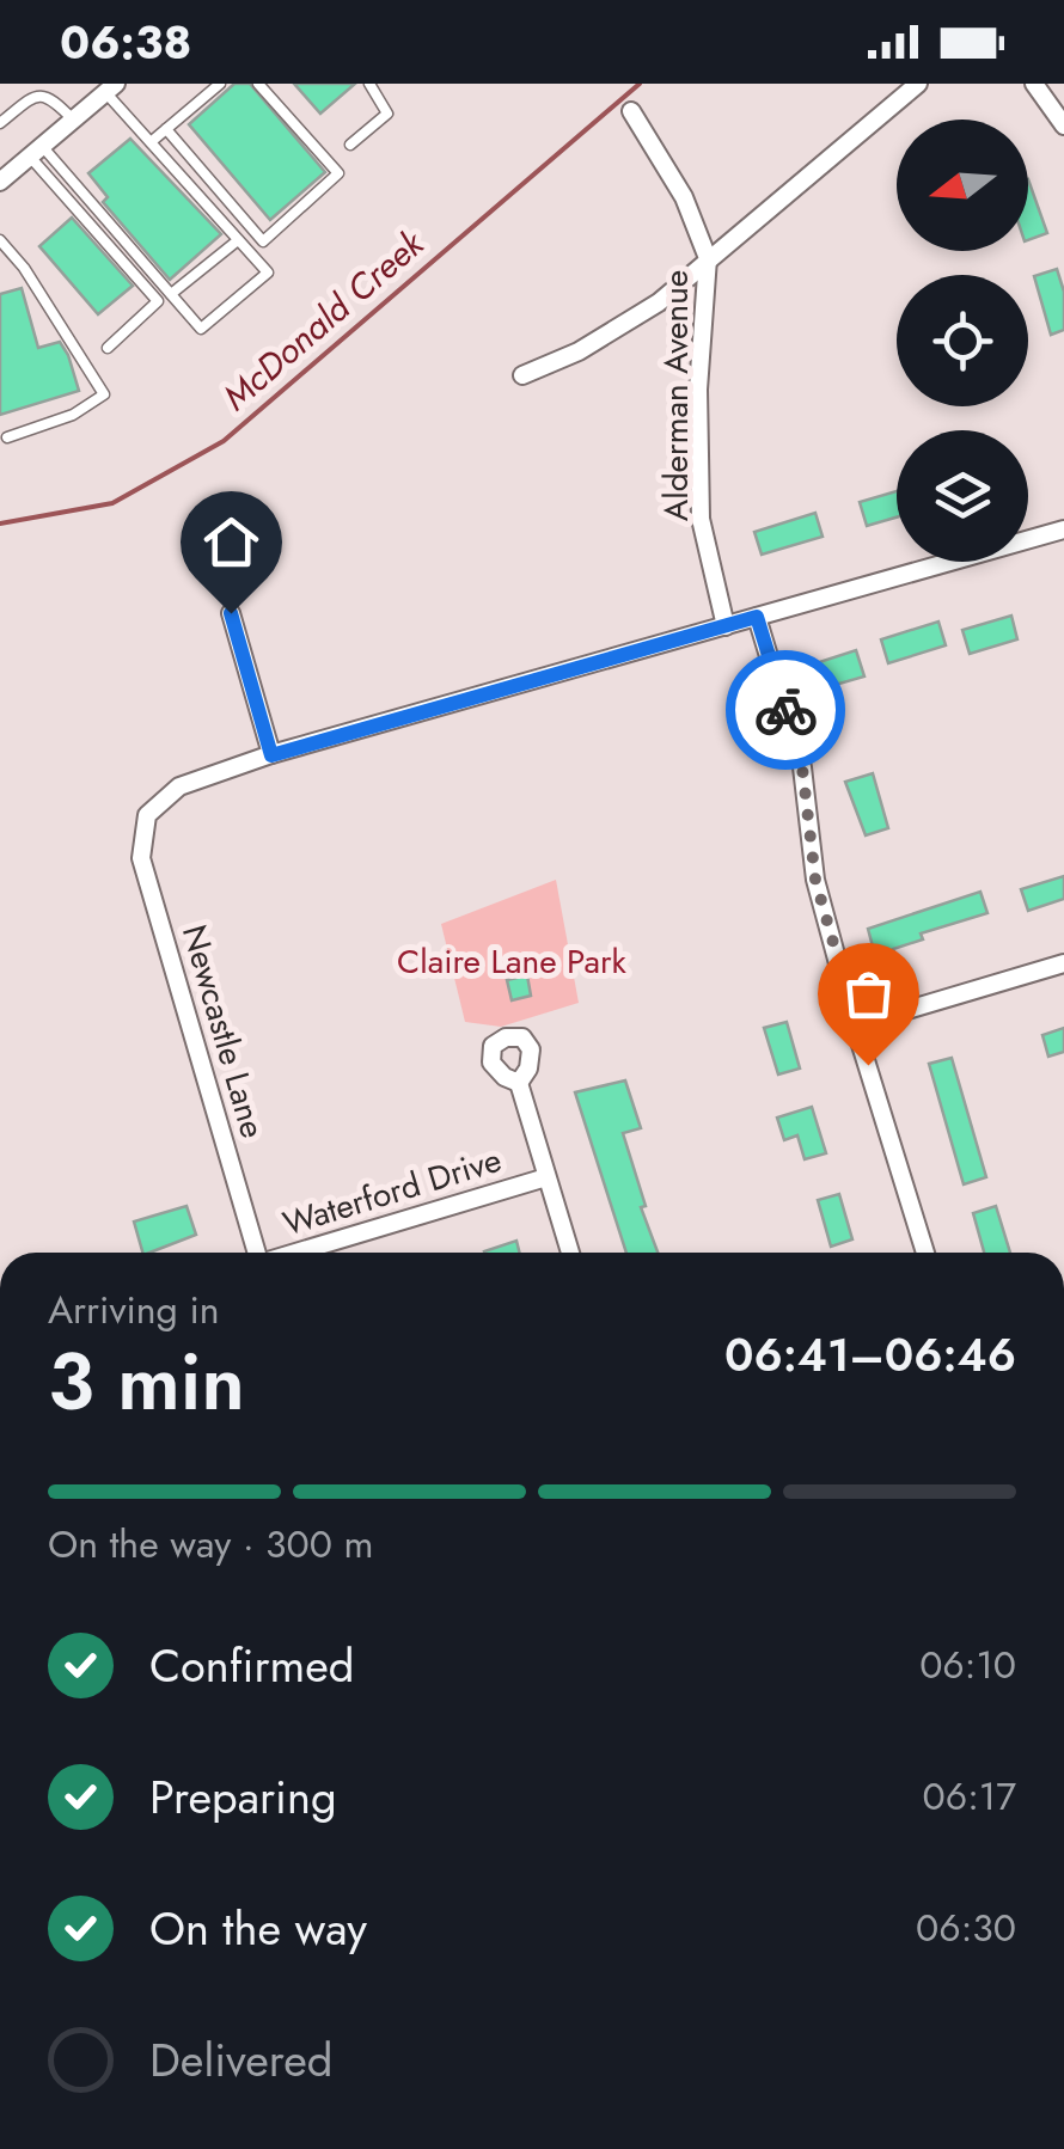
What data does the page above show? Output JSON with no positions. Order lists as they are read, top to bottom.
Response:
{
  "streets": {
    "street": ["Alderman Avenue", "Newcastle Lane", "Waterford Drive"]
  },
  "water": ["McDonald Creek"],
  "parks": ["Claire Lane Park"],
  "north": "left",
  "page": {
    "status": "06:38",
    "heading": ["3 min", "Arriving in", "06:41–06:46"],
    "bar": "On the way · 300 m",
    "list": [
      ["Confirmed", "06:10"],
      ["Preparing", "06:17"],
      ["On the way", "06:30"],
      "Delivered"
    ]
  }
}
